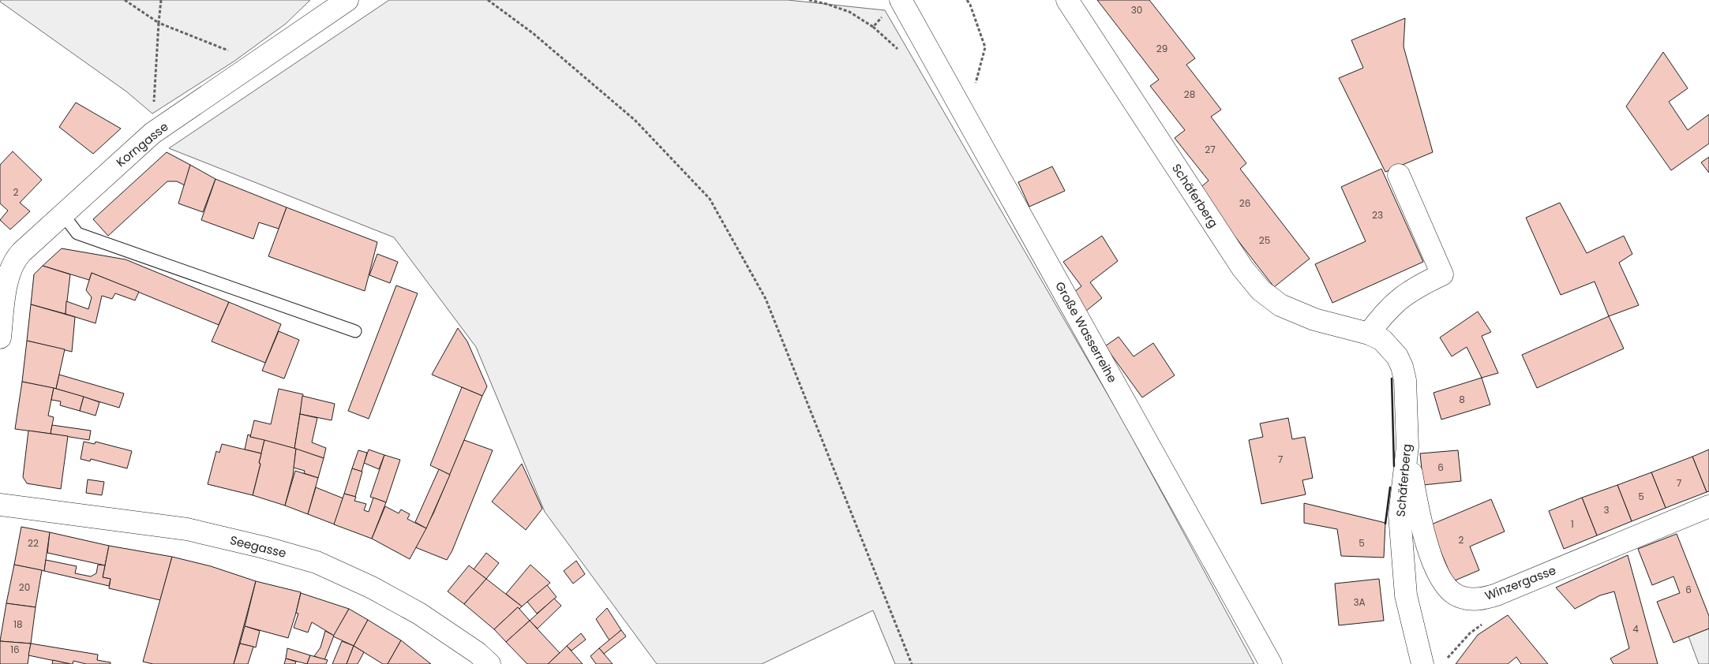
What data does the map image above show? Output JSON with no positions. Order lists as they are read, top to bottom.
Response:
{
  "streets": {
    "street": [
      "Korngasse",
      "Schäferberg",
      "Große Wasserreihe",
      "Seegasse",
      "Winzergasse"
    ]
  },
  "crossings": [
    ["Schäferberg", "Winzergasse"]
  ],
  "house_numbers": [
    "30",
    "29",
    "28",
    "27",
    "2",
    "26",
    "23",
    "25",
    "8",
    "7",
    "6",
    "7",
    "5",
    "3",
    "1",
    "2",
    "22",
    "5",
    "20",
    "6",
    "3A",
    "18",
    "4",
    "16"
  ]
}
